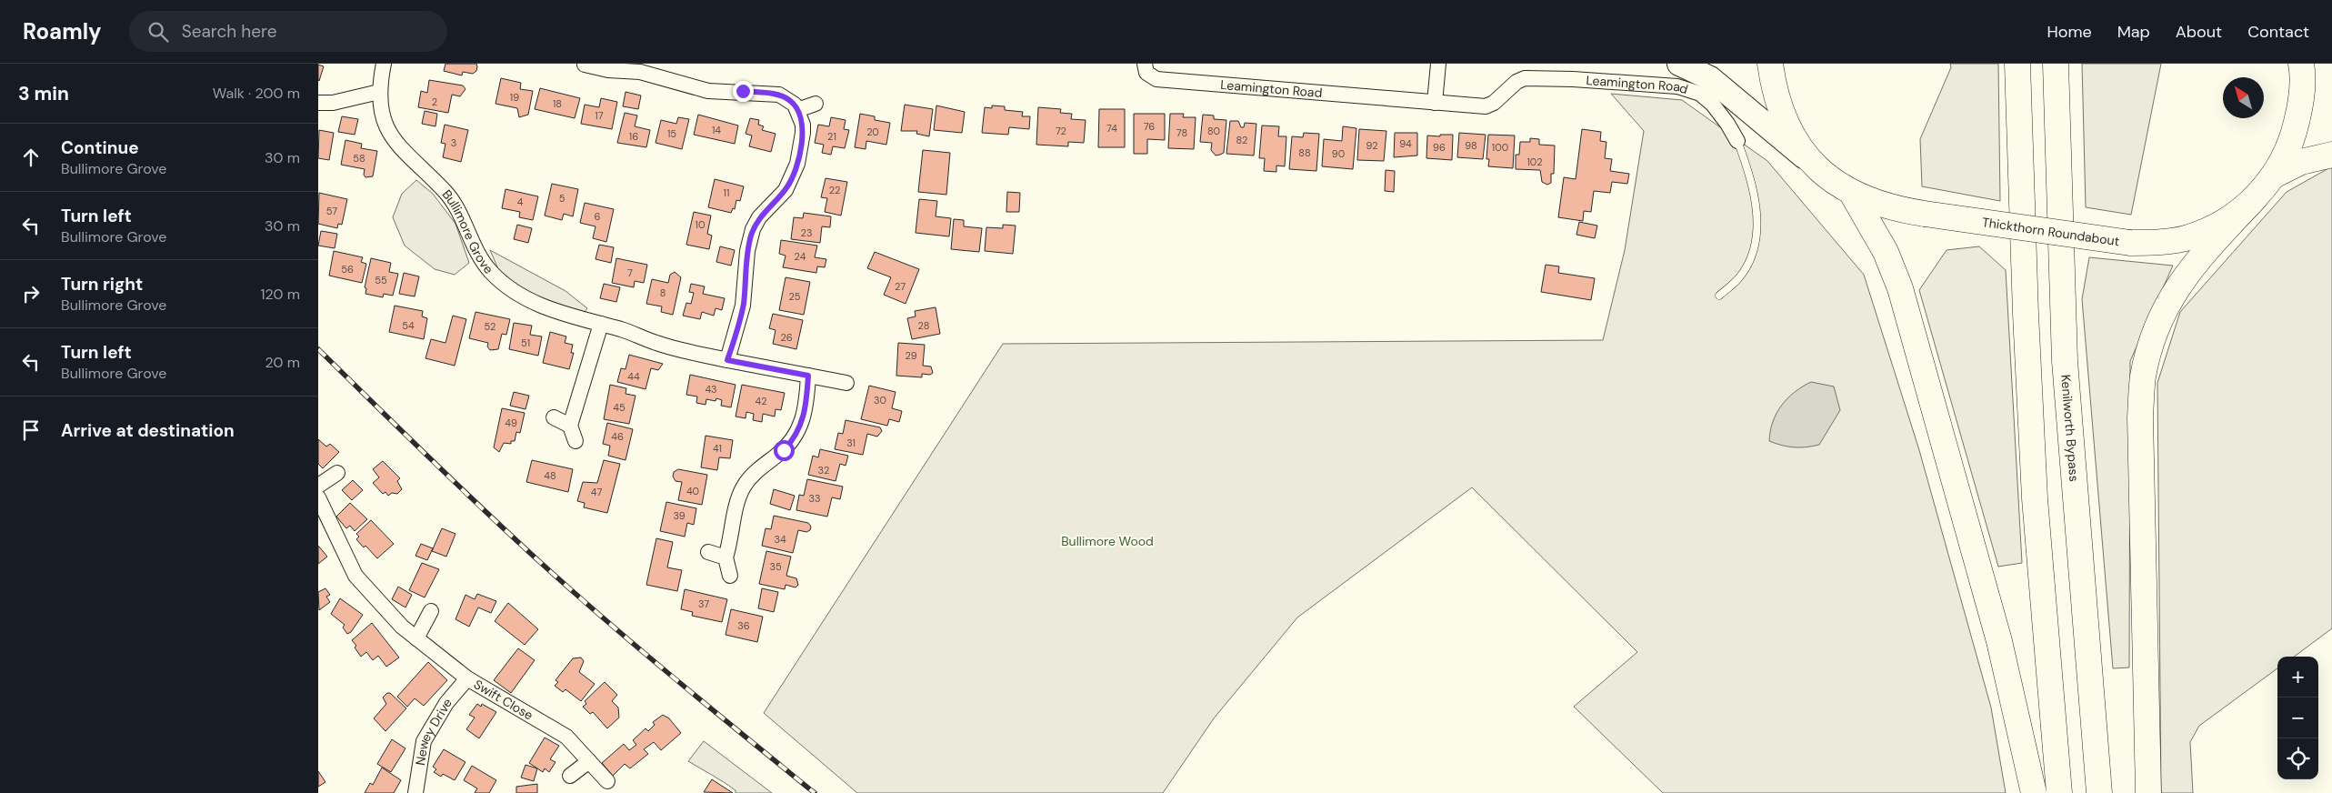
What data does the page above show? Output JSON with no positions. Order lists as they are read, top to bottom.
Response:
{
  "streets": {
    "highway": ["Thickthorn Roundabout", "Kenilworth Bypass"],
    "main road": ["Leamington Road"],
    "street": ["Bullimore Grove", "Swift Close", "Newey Drive"]
  },
  "crossings": [
    ["Leamington Road", "Thickthorn Roundabout"],
    ["Swift Close", "Newey Drive"]
  ],
  "parks": ["Bullimore Wood"],
  "house_numbers": [
    "19",
    "2",
    "18",
    "17",
    "76",
    "74",
    "14",
    "72",
    "80",
    "20",
    "78",
    "15",
    "16",
    "21",
    "82",
    "3",
    "94",
    "92",
    "98",
    "96",
    "100",
    "88",
    "90",
    "58",
    "102",
    "22",
    "11",
    "5",
    "4",
    "57",
    "6",
    "10",
    "23",
    "24",
    "56",
    "7",
    "55",
    "27",
    "8",
    "25",
    "54",
    "28",
    "52",
    "26",
    "51",
    "29",
    "44",
    "43",
    "30",
    "42",
    "45",
    "49",
    "46",
    "31",
    "41",
    "32",
    "48",
    "40",
    "47",
    "33",
    "39",
    "34",
    "35",
    "37",
    "36"
  ],
  "north": "top left",
  "page": {
    "header": "Roamly",
    "search": "Search here",
    "nav": [
      "Home",
      "Map",
      "About",
      "Contact"
    ],
    "heading": ["3 min", "Walk · 200 m"],
    "list": [
      ["Continue", "Bullimore Grove", "30 m"],
      ["Turn left", "Bullimore Grove", "30 m"],
      ["Turn right", "Bullimore Grove", "120 m"],
      ["Turn left", "Bullimore Grove", "20 m"],
      "Arrive at destination"
    ],
    "map_buttons": ["+", "−"]
  }
}
